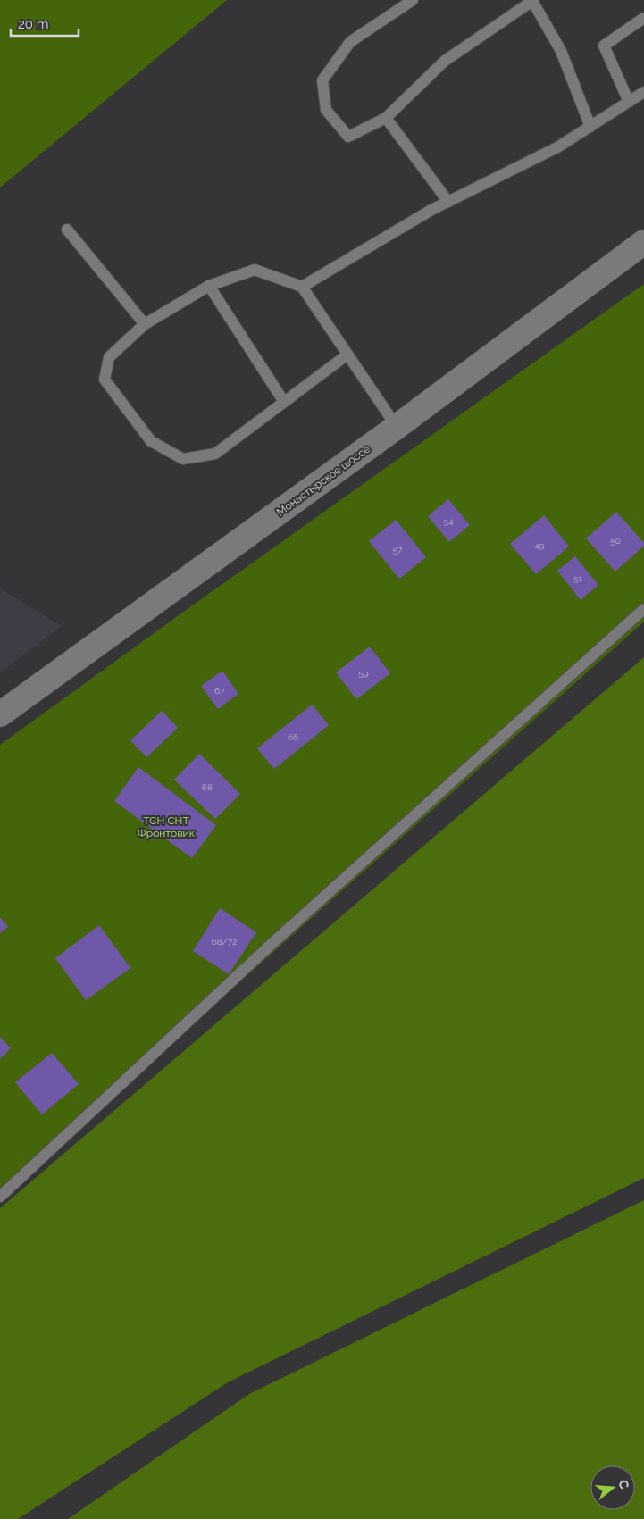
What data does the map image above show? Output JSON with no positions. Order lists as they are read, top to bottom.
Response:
{
  "streets": {
    "main road": ["Монастырское шоссе"]
  },
  "parks": ["ТСН СНТ Фронтовик"],
  "house_numbers": [
    "54",
    "50",
    "49",
    "57",
    "51",
    "59",
    "67",
    "66",
    "68",
    "68/72"
  ],
  "scale_bar": "20 m",
  "north": "right"
}
